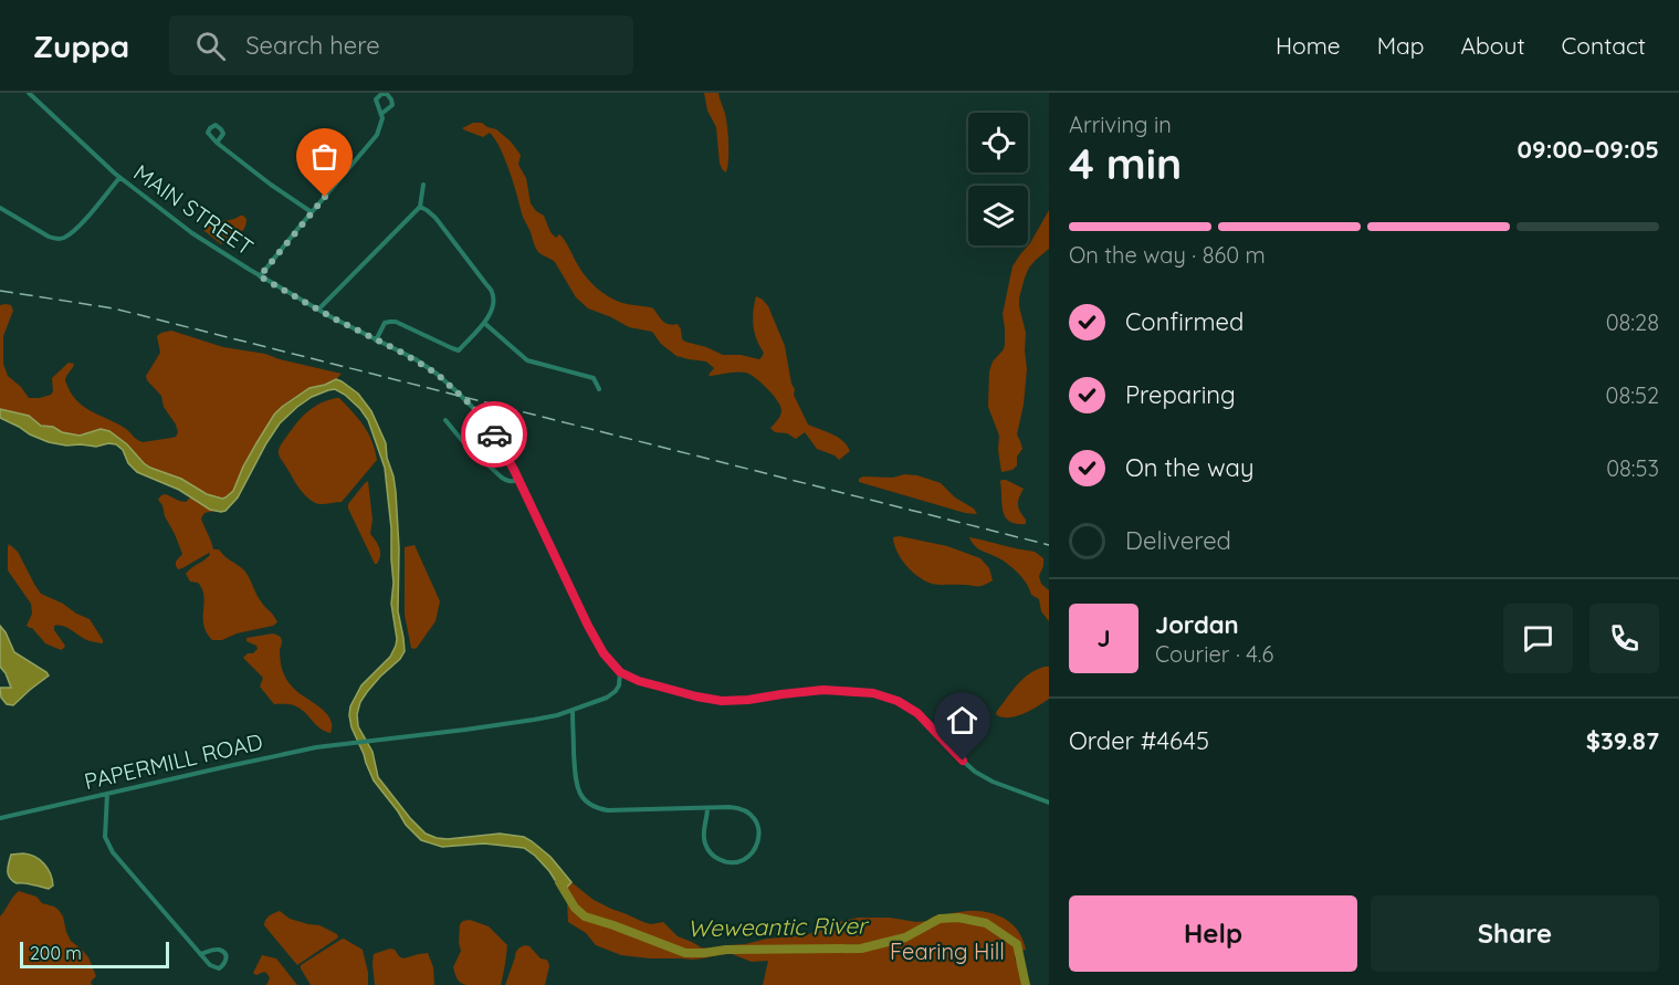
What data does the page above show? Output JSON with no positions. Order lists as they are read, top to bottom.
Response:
{
  "streets": {
    "street": ["MAIN STREET", "PAPERMILL ROAD"]
  },
  "crossings": [
    ["MAIN STREET", "PAPERMILL ROAD"]
  ],
  "water": ["Weweantic River"],
  "parks": ["Fearing Hill"],
  "scale_bar": "200 m",
  "page": {
    "header": "Zuppa",
    "search": "Search here",
    "nav": [
      "Home",
      "Map",
      "About",
      "Contact"
    ],
    "heading": ["4 min", "Arriving in", "09:00–09:05"],
    "panel": [
      "Jordan",
      "Courier · 4.6",
      "Order #4645",
      "$39.87"
    ],
    "bar": "On the way · 860 m",
    "list": [
      ["Confirmed", "08:28"],
      ["Preparing", "08:52"],
      ["On the way", "08:53"],
      "Delivered"
    ],
    "round": "J",
    "buttons": ["Help", "Share"],
    "scale": "200 m"
  }
}
